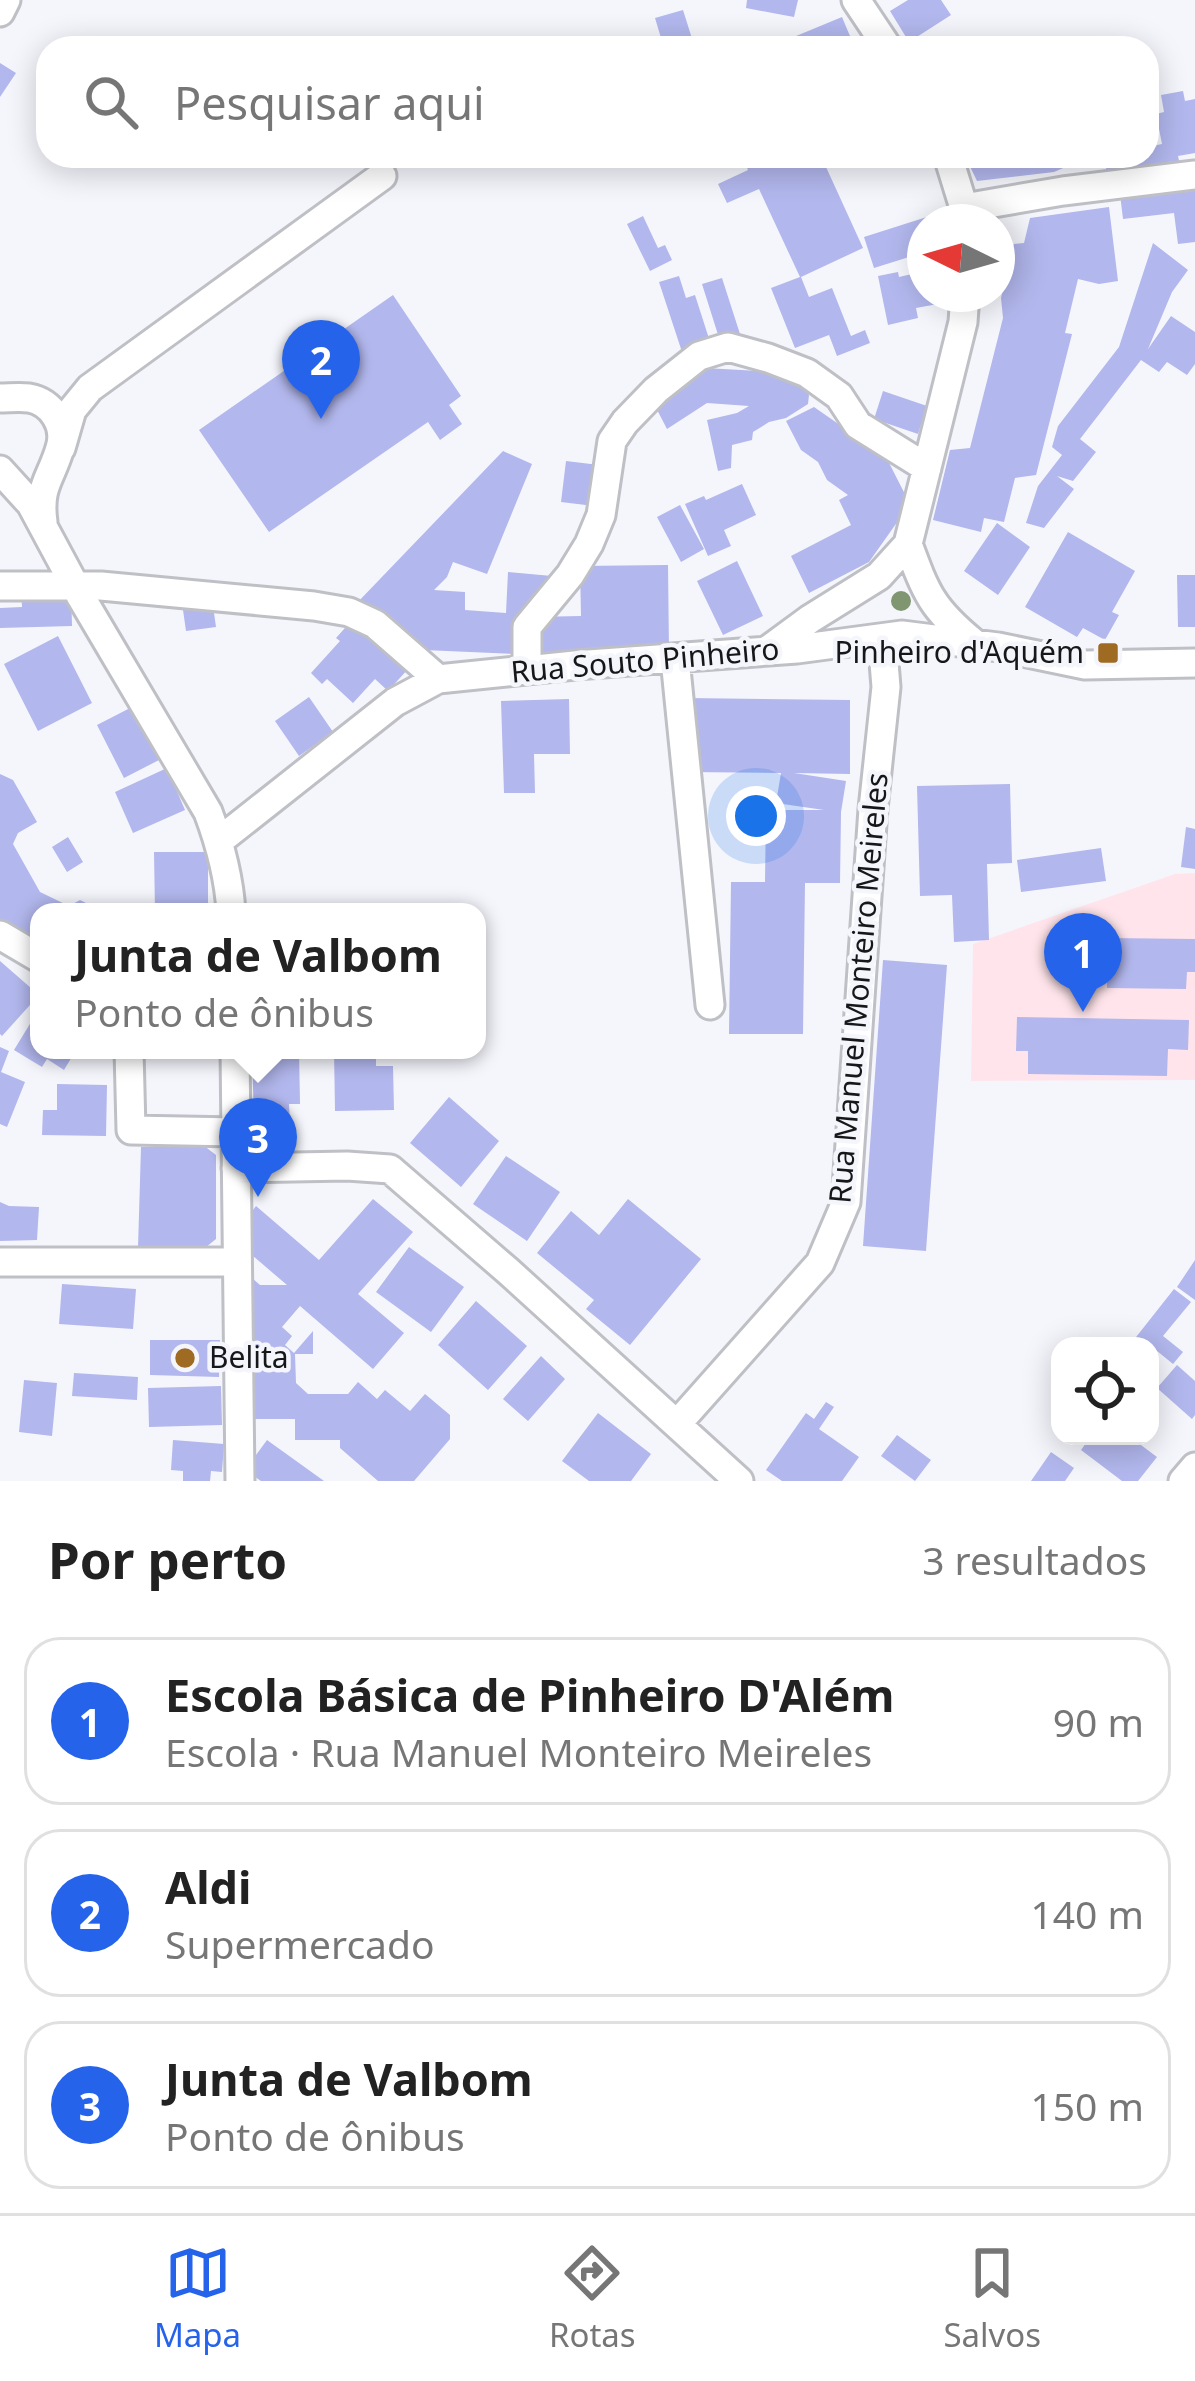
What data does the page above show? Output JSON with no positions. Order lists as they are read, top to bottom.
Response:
{
  "streets": {
    "street": ["Rua Souto Pinheiro", "Rua Manuel Monteiro Meireles"]
  },
  "crossings": [
    ["Rua Souto Pinheiro", "Rua Manuel Monteiro Meireles"]
  ],
  "places": {
    "transit": ["Pinheiro d'Aquém"],
    "other": ["Belita"]
  },
  "north": "left",
  "page": {
    "search": "Pesquisar aqui",
    "pins": ["2", "1", "3"],
    "popup": ["Junta de Valbom", "Ponto de ônibus"],
    "heading": ["Por perto", "3 resultados"],
    "list": [
      {
        "mark": "1",
        "name": "Escola Básica de Pinheiro D'Além",
        "note": "Escola · Rua Manuel Monteiro Meireles",
        "value": "90 m"
      },
      {
        "mark": "2",
        "name": "Aldi",
        "note": "Supermercado",
        "value": "140 m"
      },
      {
        "mark": "3",
        "name": "Junta de Valbom",
        "note": "Ponto de ônibus",
        "value": "150 m"
      }
    ],
    "nav": ["Mapa", "Rotas", "Salvos"]
  }
}
